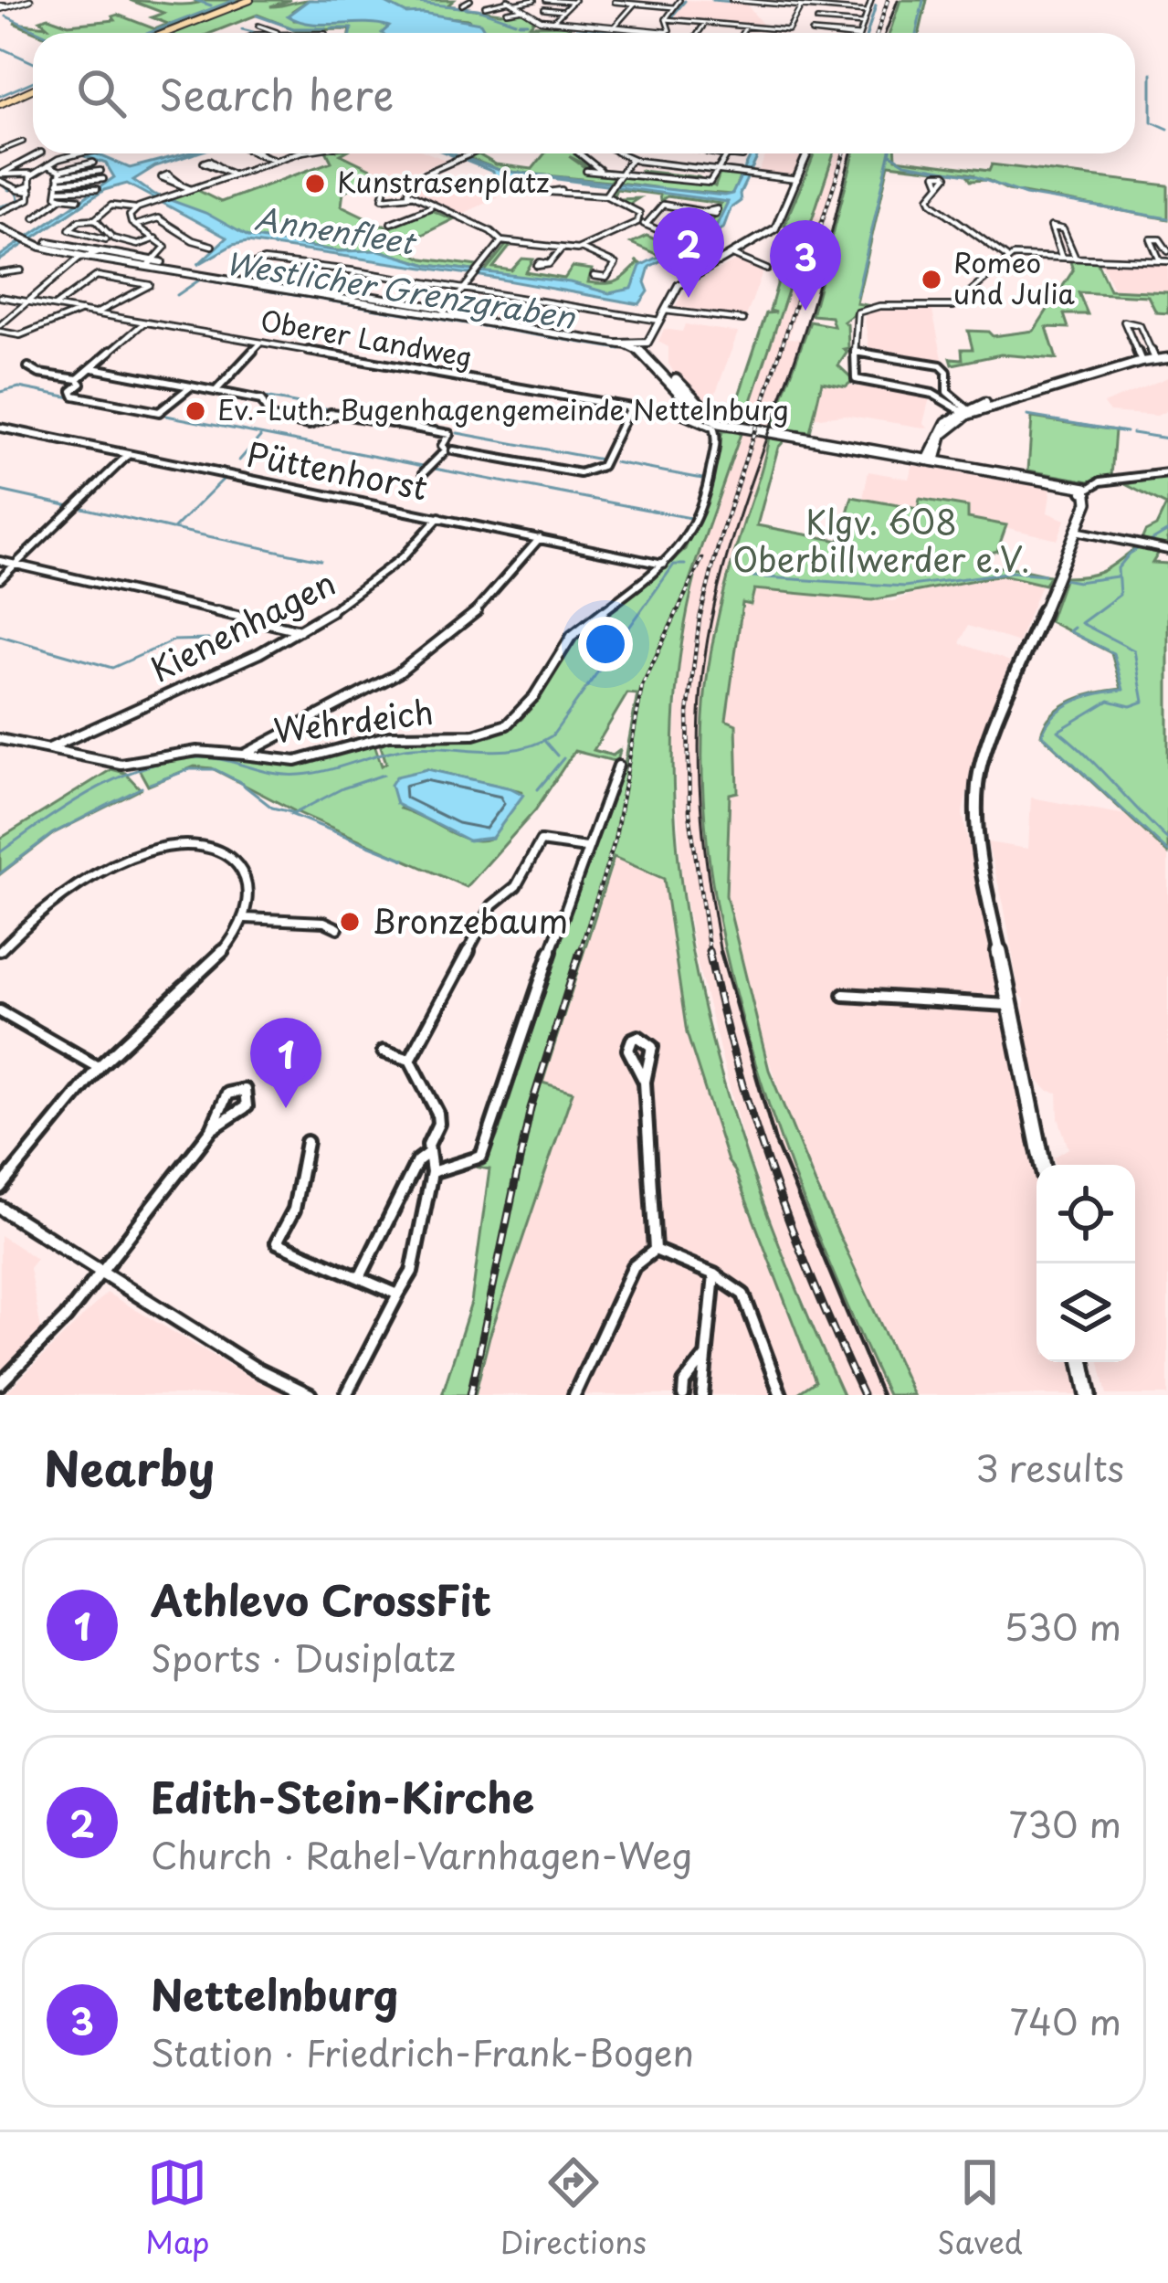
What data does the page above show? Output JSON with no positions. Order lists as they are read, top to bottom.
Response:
{
  "streets": {
    "street": [
      "Oberer Landweg",
      "Püttenhorst",
      "Kienenhagen",
      "Wehrdeich"
    ]
  },
  "crossings": [
    ["Oberer Landweg", "Wehrdeich"],
    ["Püttenhorst", "Kienenhagen"],
    ["Püttenhorst", "Wehrdeich"],
    ["Kienenhagen", "Wehrdeich"]
  ],
  "water": ["Annenfleet", "Westlicher Grenzgraben"],
  "parks": ["Klgv. 608 Oberbillwerder e.V."],
  "places": [
    "Kunstrasenplatz",
    "Romeo und Julia",
    "Ev.-Luth. Bugenhagengemeinde Nettelnburg",
    "Bronzebaum"
  ],
  "page": {
    "search": "Search here",
    "pins": ["2", "3", "1"],
    "heading": ["Nearby", "3 results"],
    "list": [
      {
        "mark": "1",
        "name": "Athlevo CrossFit",
        "note": "Sports · Dusiplatz",
        "value": "530 m"
      },
      {
        "mark": "2",
        "name": "Edith-Stein-Kirche",
        "note": "Church · Rahel-Varnhagen-Weg",
        "value": "730 m"
      },
      {
        "mark": "3",
        "name": "Nettelnburg",
        "note": "Station · Friedrich-Frank-Bogen",
        "value": "740 m"
      }
    ],
    "nav": ["Map", "Directions", "Saved"]
  }
}
